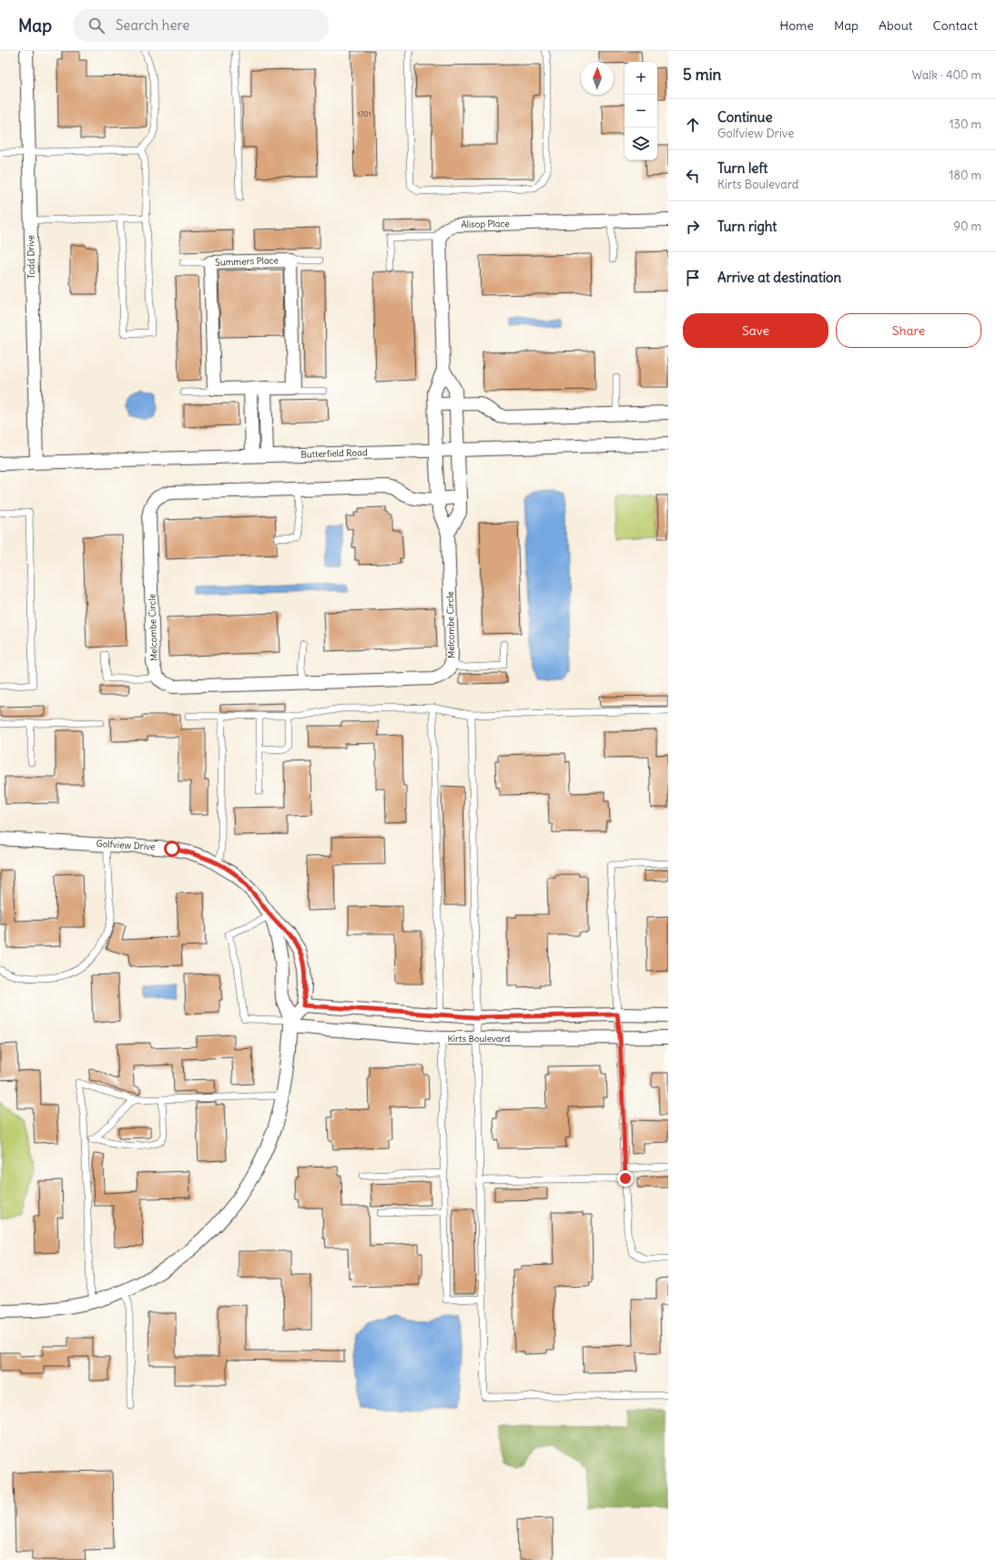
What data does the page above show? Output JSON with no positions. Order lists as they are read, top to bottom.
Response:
{
  "streets": {
    "street": [
      "Alisop Place",
      "Todd Drive",
      "Summers Place",
      "Butterfield Road",
      "Melcombe Circle",
      "Golfview Drive",
      "Kirts Boulevard"
    ]
  },
  "crossings": [
    ["Todd Drive", "Butterfield Road"],
    ["Butterfield Road", "Melcombe Circle"],
    ["Golfview Drive", "Kirts Boulevard"]
  ],
  "house_numbers": ["1701"],
  "north": "top",
  "page": {
    "header": "Map",
    "search": "Search here",
    "nav": [
      "Home",
      "Map",
      "About",
      "Contact"
    ],
    "heading": ["5 min", "Walk · 400 m"],
    "map_buttons": ["+", "−"],
    "list": [
      ["Continue", "Golfview Drive", "130 m"],
      ["Turn left", "Kirts Boulevard", "180 m"],
      ["Turn right", "90 m"],
      "Arrive at destination"
    ],
    "buttons": ["Save", "Share"]
  }
}
